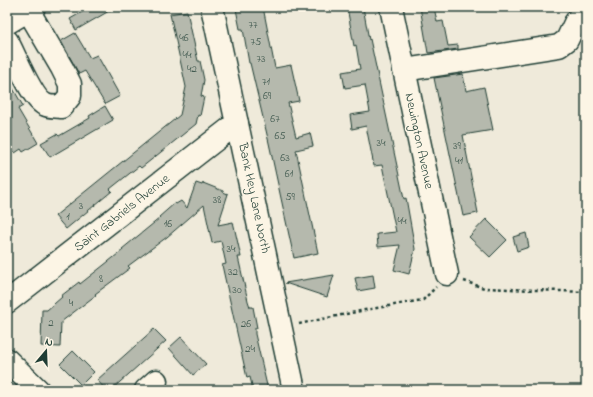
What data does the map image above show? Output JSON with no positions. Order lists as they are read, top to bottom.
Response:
{
  "streets": {
    "main road": ["Newington Avenue", "Bank Hey Lane North", "Saint Gabriels Avenue"]
  },
  "crossings": [
    ["Bank Hey Lane North", "Saint Gabriels Avenue"]
  ],
  "house_numbers": [
    "77",
    "46",
    "75",
    "44",
    "73",
    "42",
    "71",
    "69",
    "67",
    "65",
    "34",
    "39",
    "63",
    "41",
    "61",
    "59",
    "38",
    "3",
    "1",
    "44",
    "16",
    "34",
    "32",
    "8",
    "30",
    "4",
    "2",
    "26",
    "24"
  ],
  "north": "top"
}
